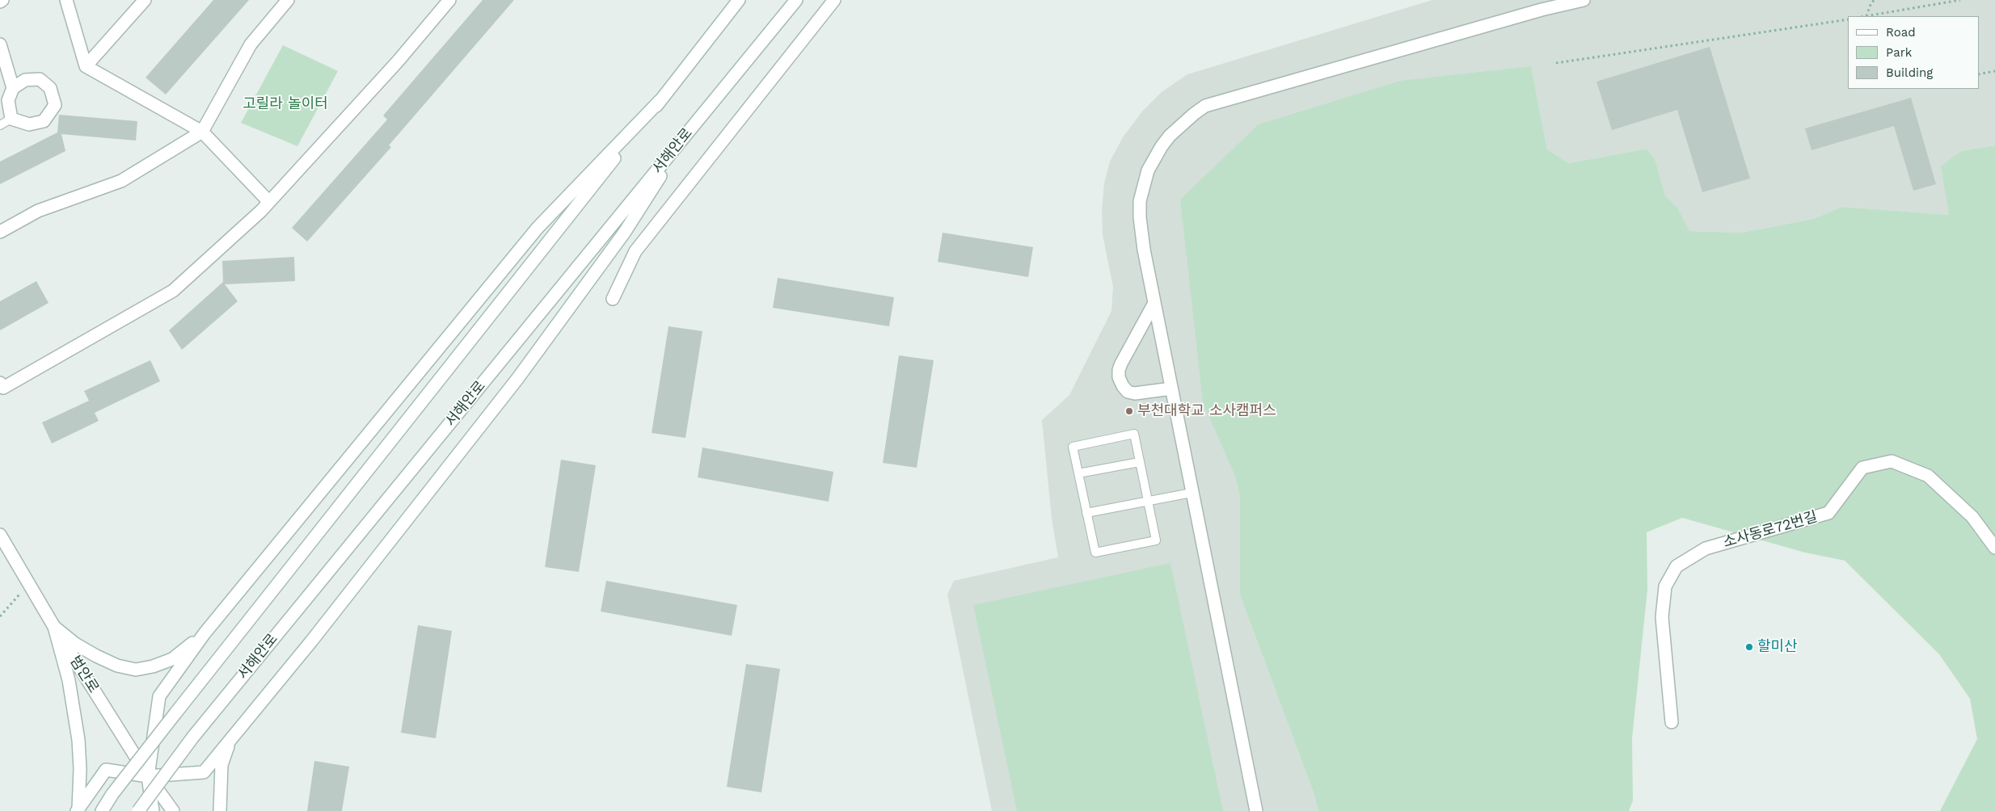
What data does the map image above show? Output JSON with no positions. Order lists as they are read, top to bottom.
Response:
{
  "streets": {
    "main road": ["서해안로", "소사동로72번길", "범안로"]
  },
  "parks": ["고릴라 놀이터"],
  "places": ["부천대학교 소사캠퍼스", "할미산"],
  "legend": ["Road", "Park", "Building"]
}
